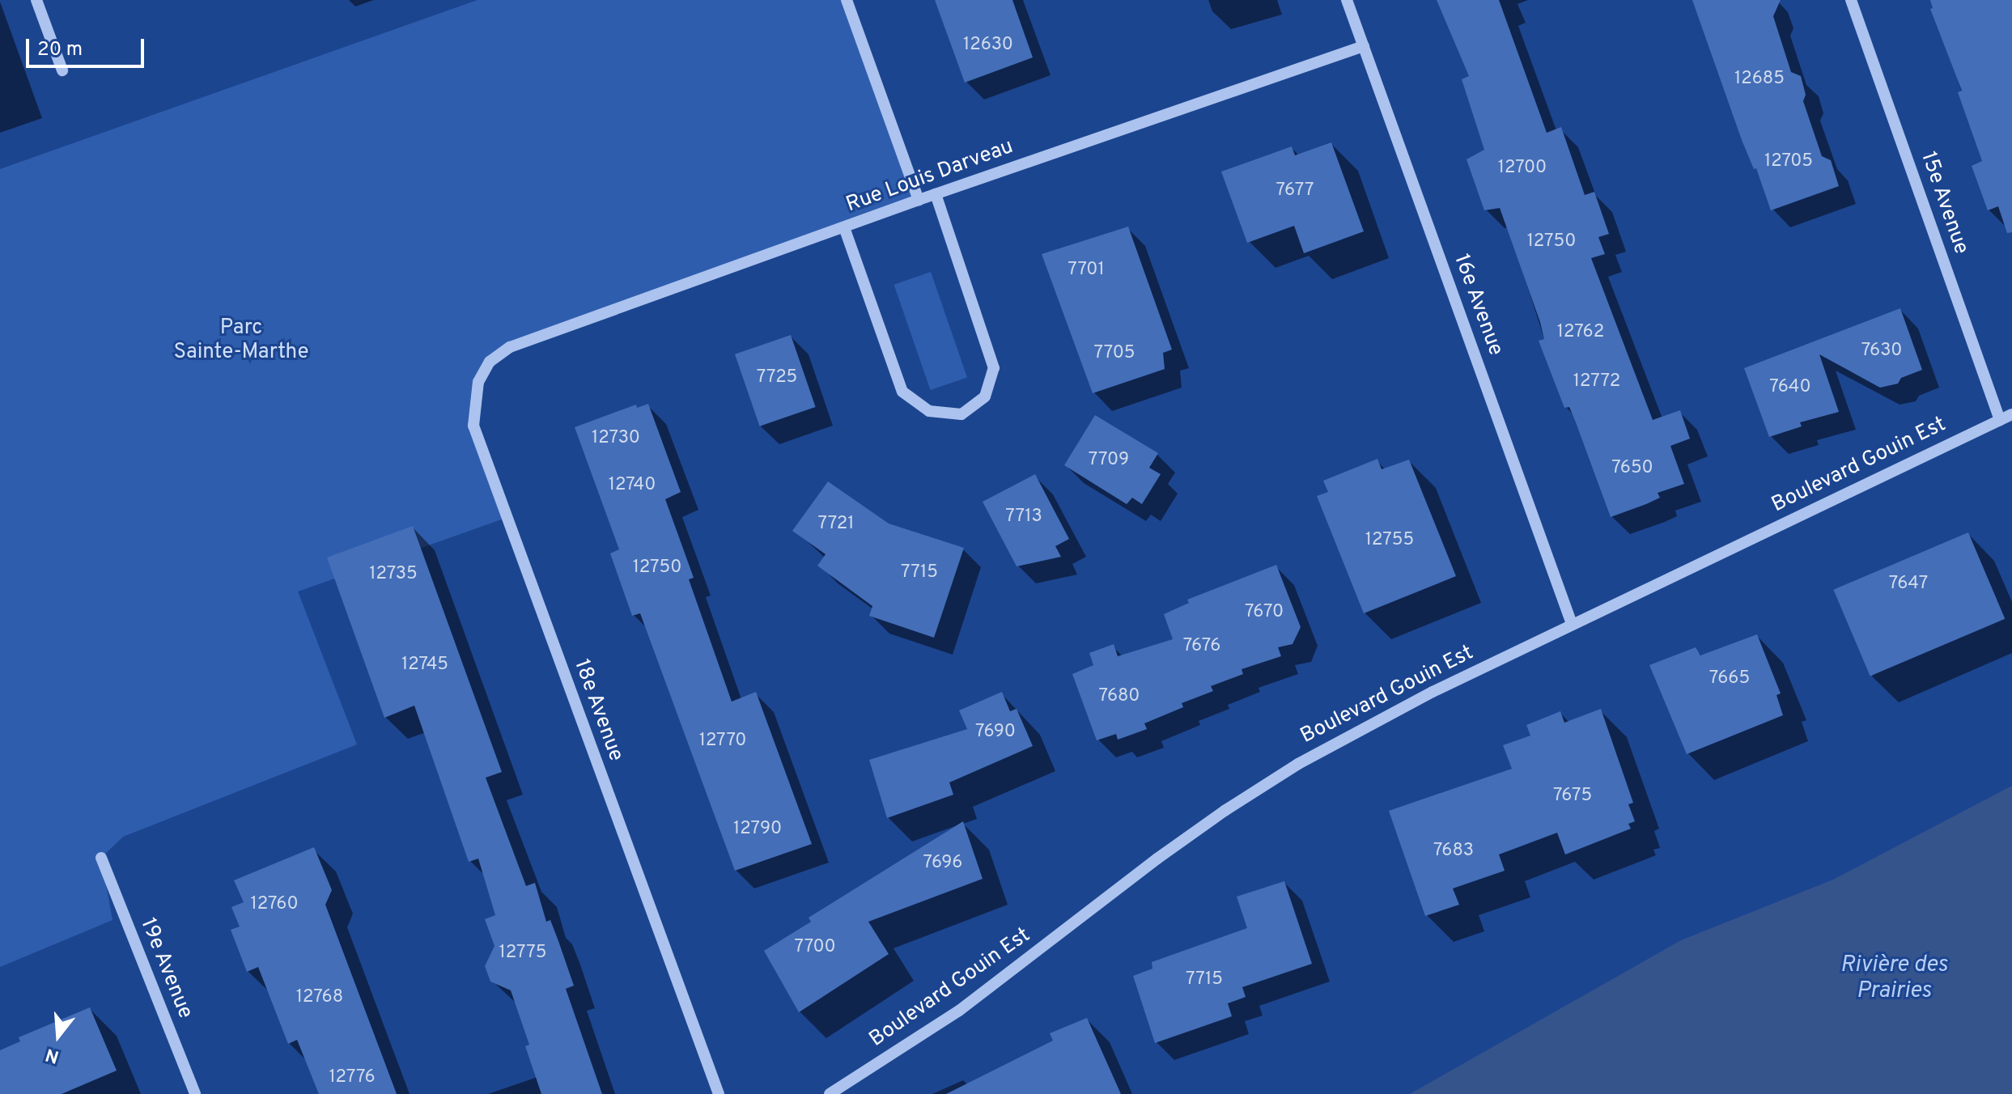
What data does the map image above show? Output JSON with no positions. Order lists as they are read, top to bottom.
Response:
{
  "streets": {
    "street": [
      "Rue Louis Darveau",
      "15e Avenue",
      "16e Avenue",
      "Boulevard Gouin Est",
      "18e Avenue",
      "19e Avenue"
    ]
  },
  "crossings": [
    ["Rue Louis Darveau", "16e Avenue"],
    ["Rue Louis Darveau", "18e Avenue"],
    ["15e Avenue", "Boulevard Gouin Est"],
    ["16e Avenue", "Boulevard Gouin Est"]
  ],
  "water": ["Rivière des Prairies"],
  "parks": ["Parc Sainte-Marthe"],
  "house_numbers": [
    "12630",
    "12685",
    "12705",
    "12700",
    "7677",
    "12750",
    "7701",
    "12762",
    "7630",
    "7705",
    "7725",
    "12772",
    "7640",
    "12730",
    "7709",
    "7650",
    "12740",
    "7713",
    "7721",
    "12755",
    "12750",
    "7715",
    "12735",
    "7647",
    "7670",
    "7676",
    "12745",
    "7665",
    "7680",
    "7690",
    "12770",
    "7675",
    "12790",
    "7683",
    "7696",
    "12760",
    "7700",
    "12775",
    "7715",
    "12768",
    "12776"
  ],
  "scale_bar": "20 m",
  "north": "bottom"
}
